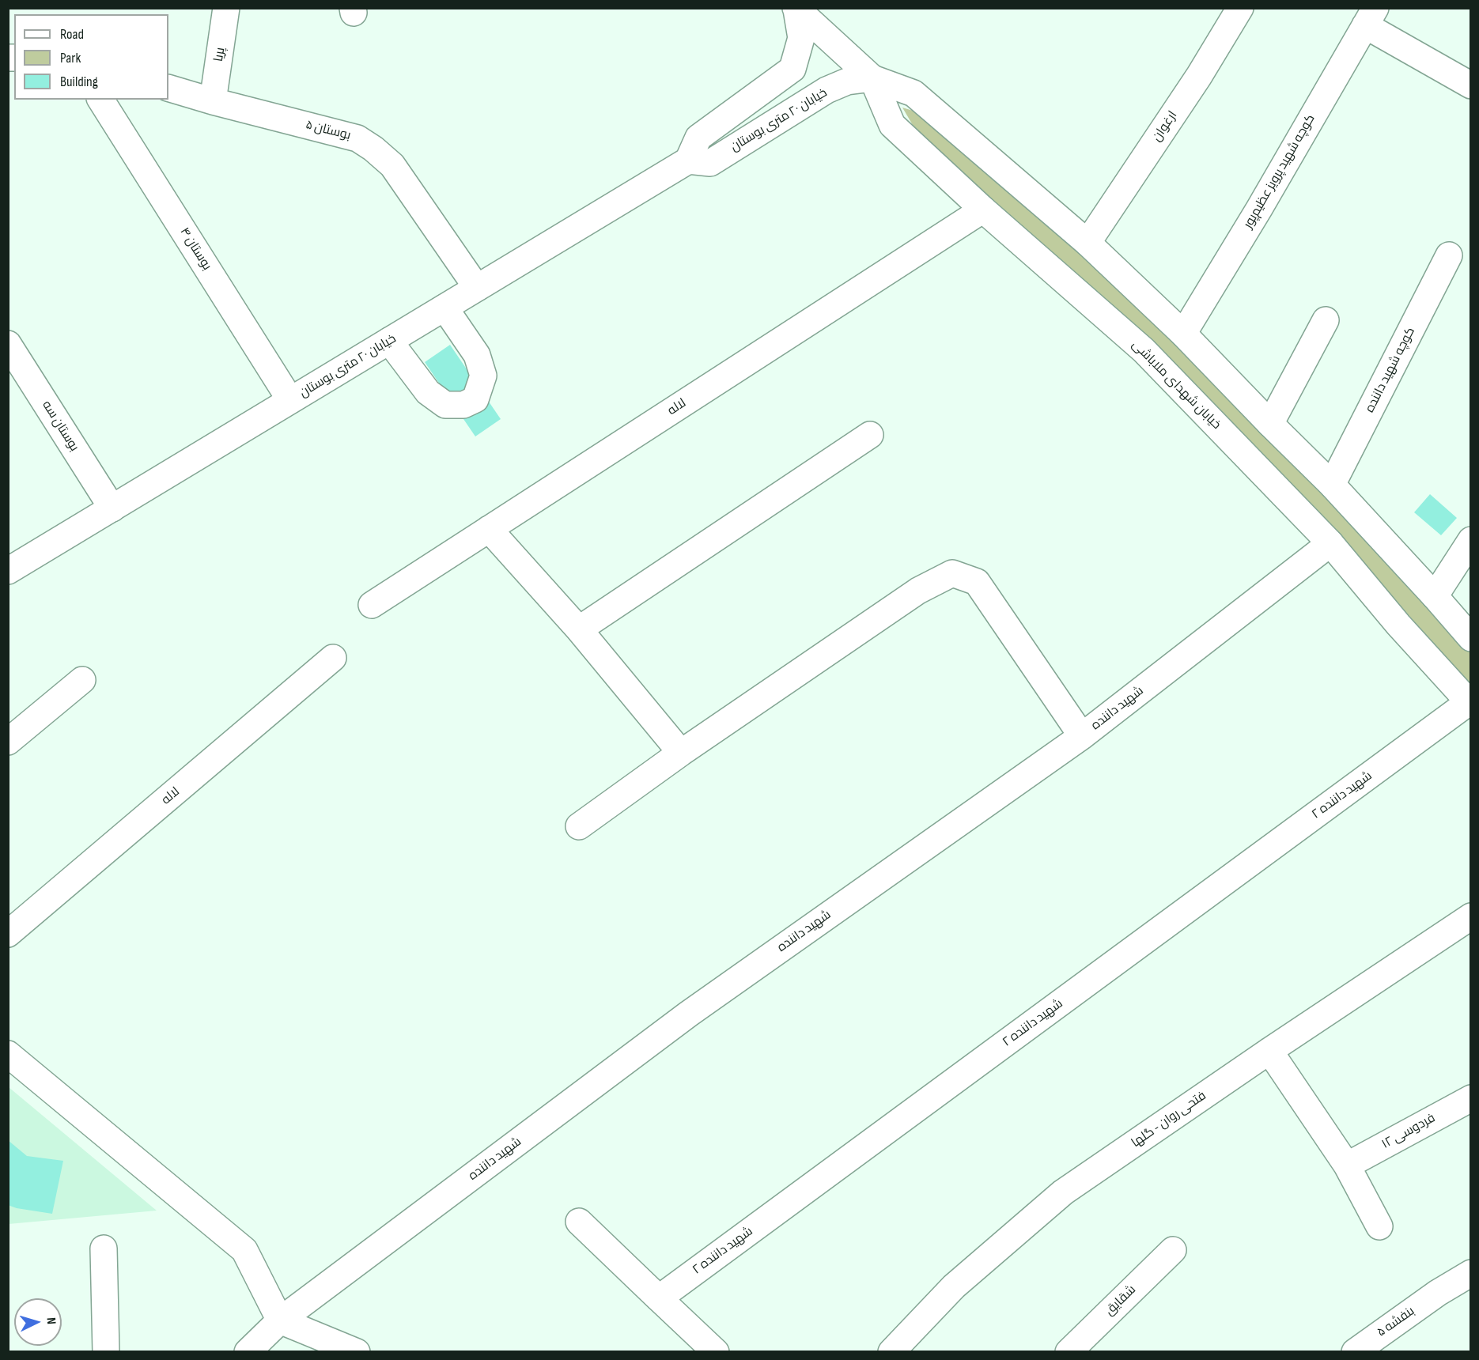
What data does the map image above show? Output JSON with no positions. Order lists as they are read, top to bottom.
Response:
{
  "streets": {
    "street": [
      "پریا",
      "خیابان ۲۰ متری بوستان",
      "ارغوان",
      "بوستان ۵",
      "کوچه شهید پرویز عظیم‌پور",
      "بوستان ۴",
      "کوچه شهید داننده",
      "خیابان شهدای ملاباشی",
      "لاله",
      "بوستان سه",
      "شهید داننده",
      "شهید داننده ۲",
      "فتحی روان - گلها",
      "فردوسی ۱۲",
      "شقایق",
      "بنفشه ۵"
    ]
  },
  "crossings": [
    ["پریا", "بوستان ۵"],
    ["خیابان ۲۰ متری بوستان", "بوستان ۵"],
    ["خیابان ۲۰ متری بوستان", "بوستان ۴"],
    ["خیابان ۲۰ متری بوستان", "خیابان شهدای ملاباشی"],
    ["خیابان ۲۰ متری بوستان", "بوستان سه"],
    ["ارغوان", "خیابان شهدای ملاباشی"],
    ["کوچه شهید پرویز عظیم‌پور", "خیابان شهدای ملاباشی"],
    ["کوچه شهید داننده", "خیابان شهدای ملاباشی"],
    ["خیابان شهدای ملاباشی", "لاله"],
    ["خیابان شهدای ملاباشی", "شهید داننده"],
    ["خیابان شهدای ملاباشی", "شهید داننده ۲"]
  ],
  "legend": ["Road", "Park", "Building"],
  "north": "right"
}
